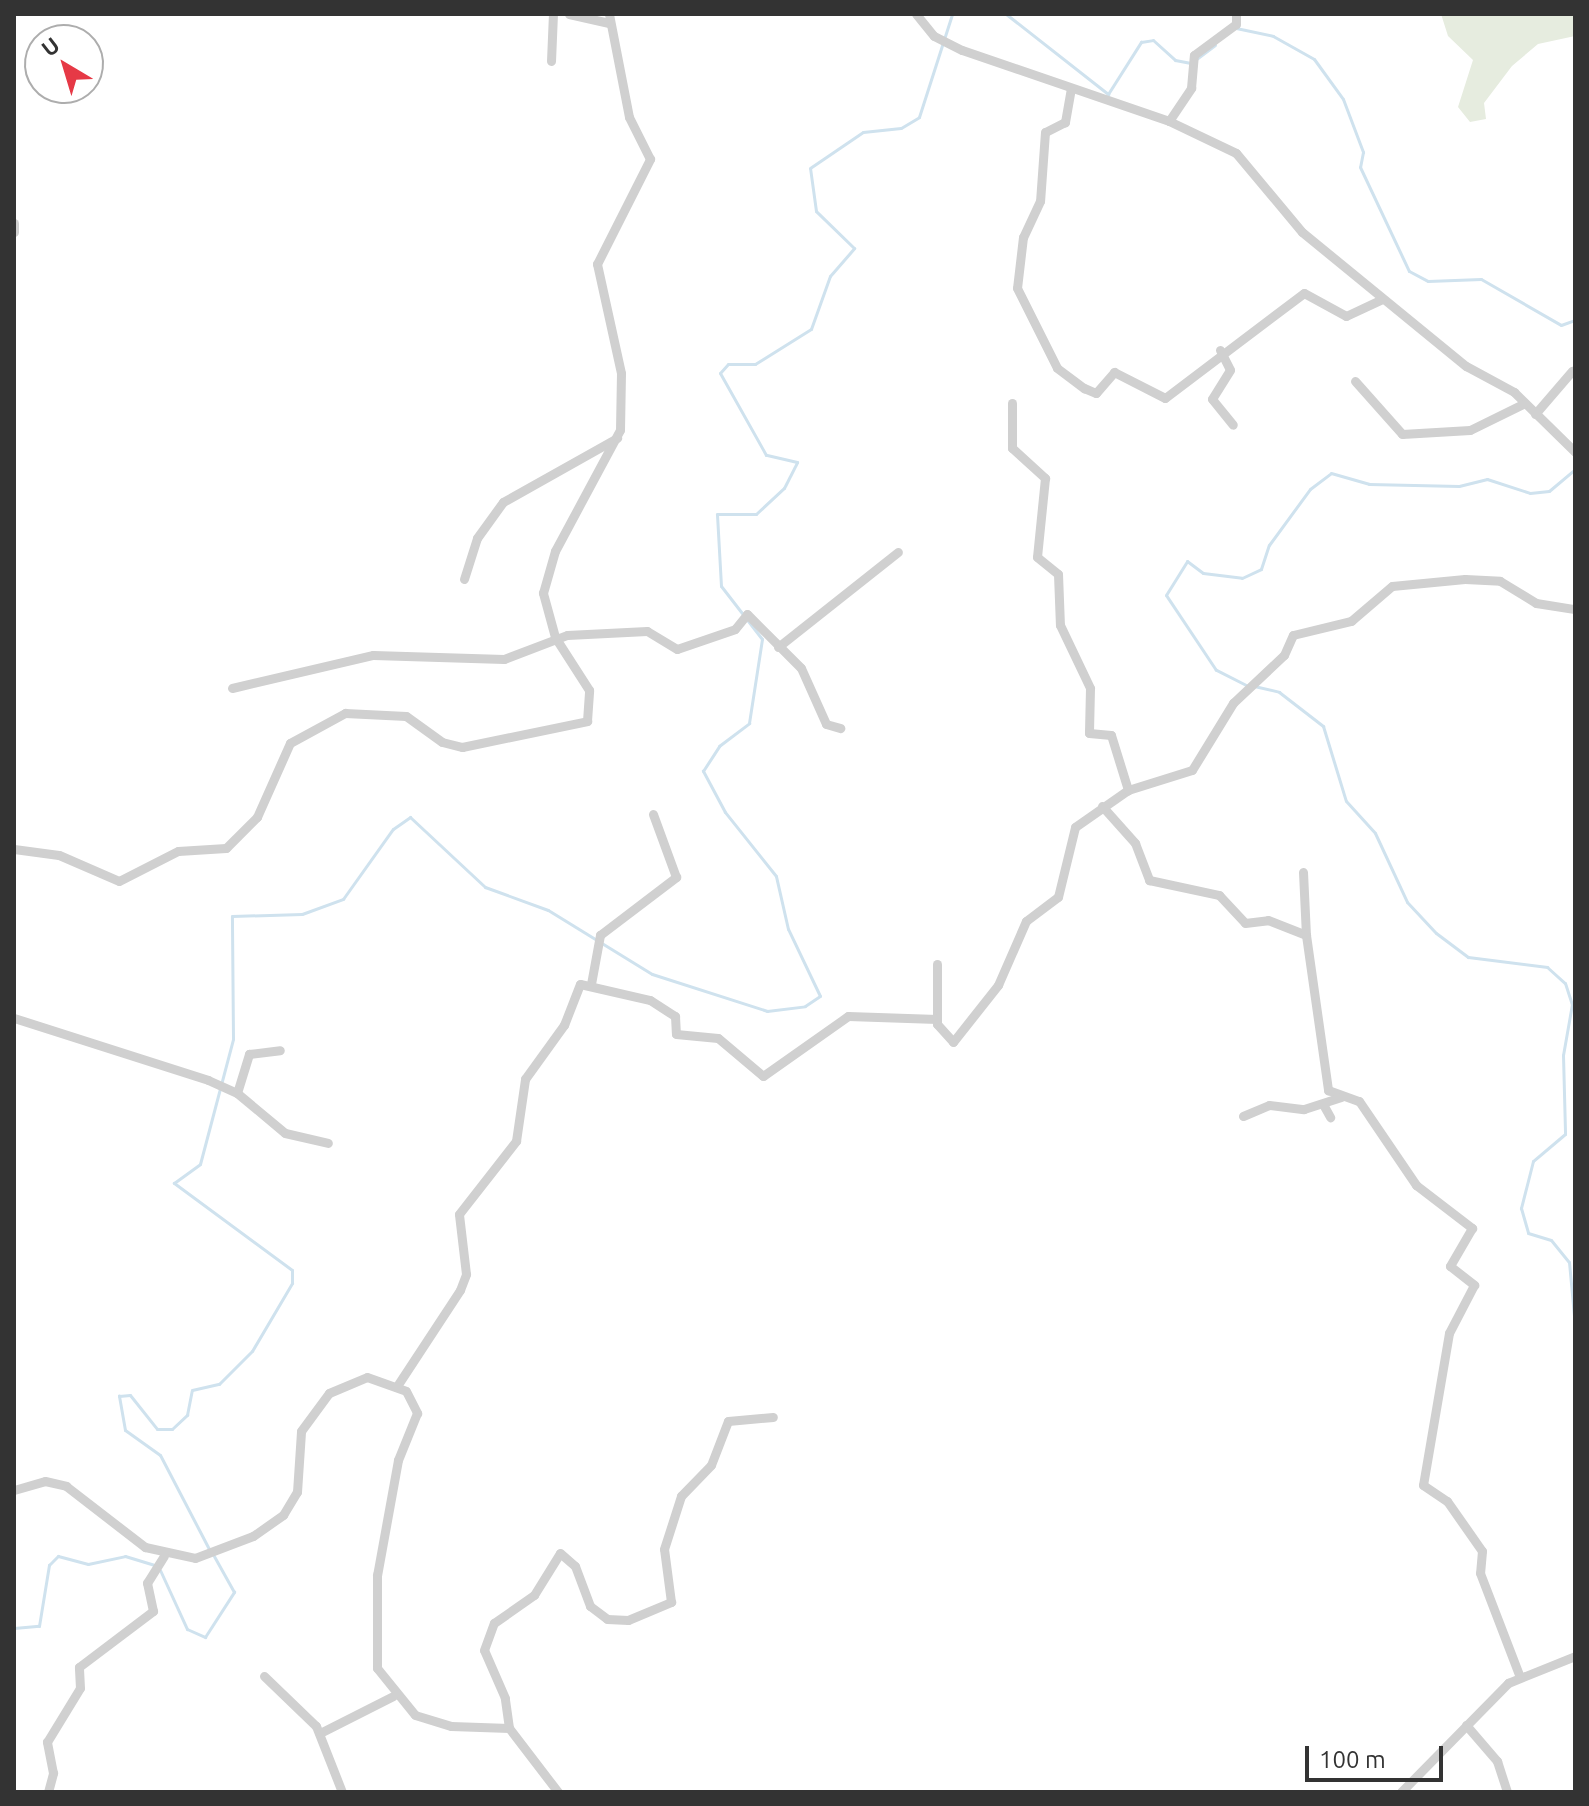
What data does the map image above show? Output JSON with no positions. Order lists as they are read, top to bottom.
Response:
{
  "scale_bar": "100 m",
  "north": "top left"
}
